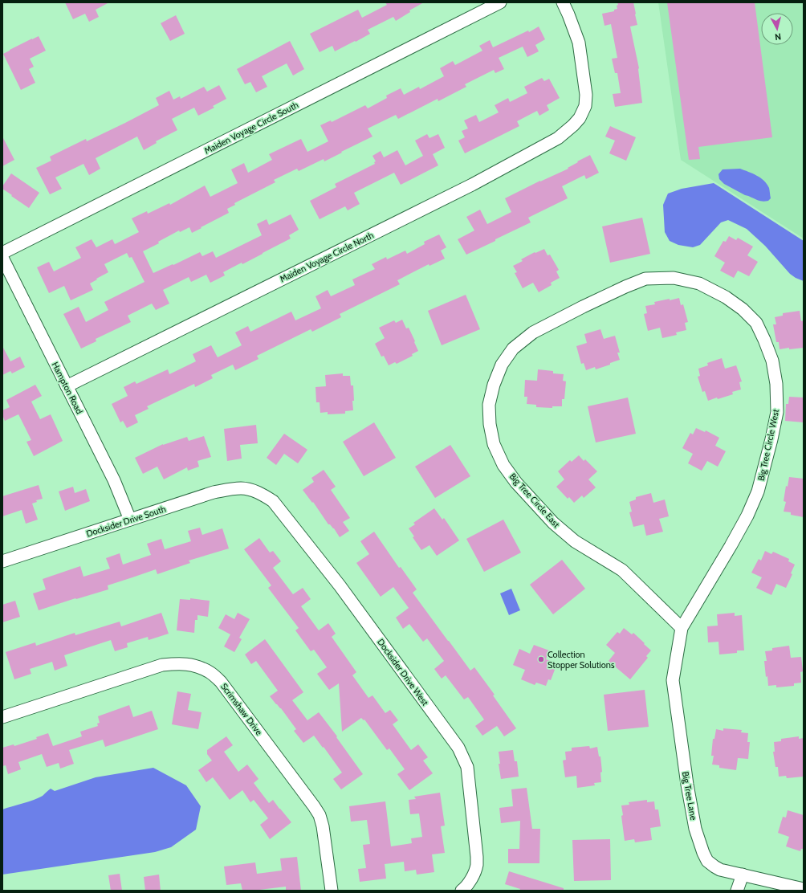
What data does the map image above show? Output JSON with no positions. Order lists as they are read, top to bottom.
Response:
{
  "streets": {
    "street": [
      "Maiden Voyage Circle South",
      "Maiden Voyage Circle North",
      "Hampton Road",
      "Big Tree Circle West",
      "Big Tree Circle East",
      "Docksider Drive South",
      "Docksider Drive West",
      "Scrimshaw Drive",
      "Big Tree Lane"
    ]
  },
  "crossings": [
    ["Maiden Voyage Circle North", "Hampton Road"],
    ["Hampton Road", "Docksider Drive South"],
    ["Big Tree Circle West", "Big Tree Circle East"],
    ["Big Tree Circle West", "Big Tree Lane"],
    ["Big Tree Circle East", "Big Tree Lane"],
    ["Docksider Drive South", "Docksider Drive West"]
  ],
  "places": ["Collection Stopper Solutions"],
  "north": "bottom"
}
